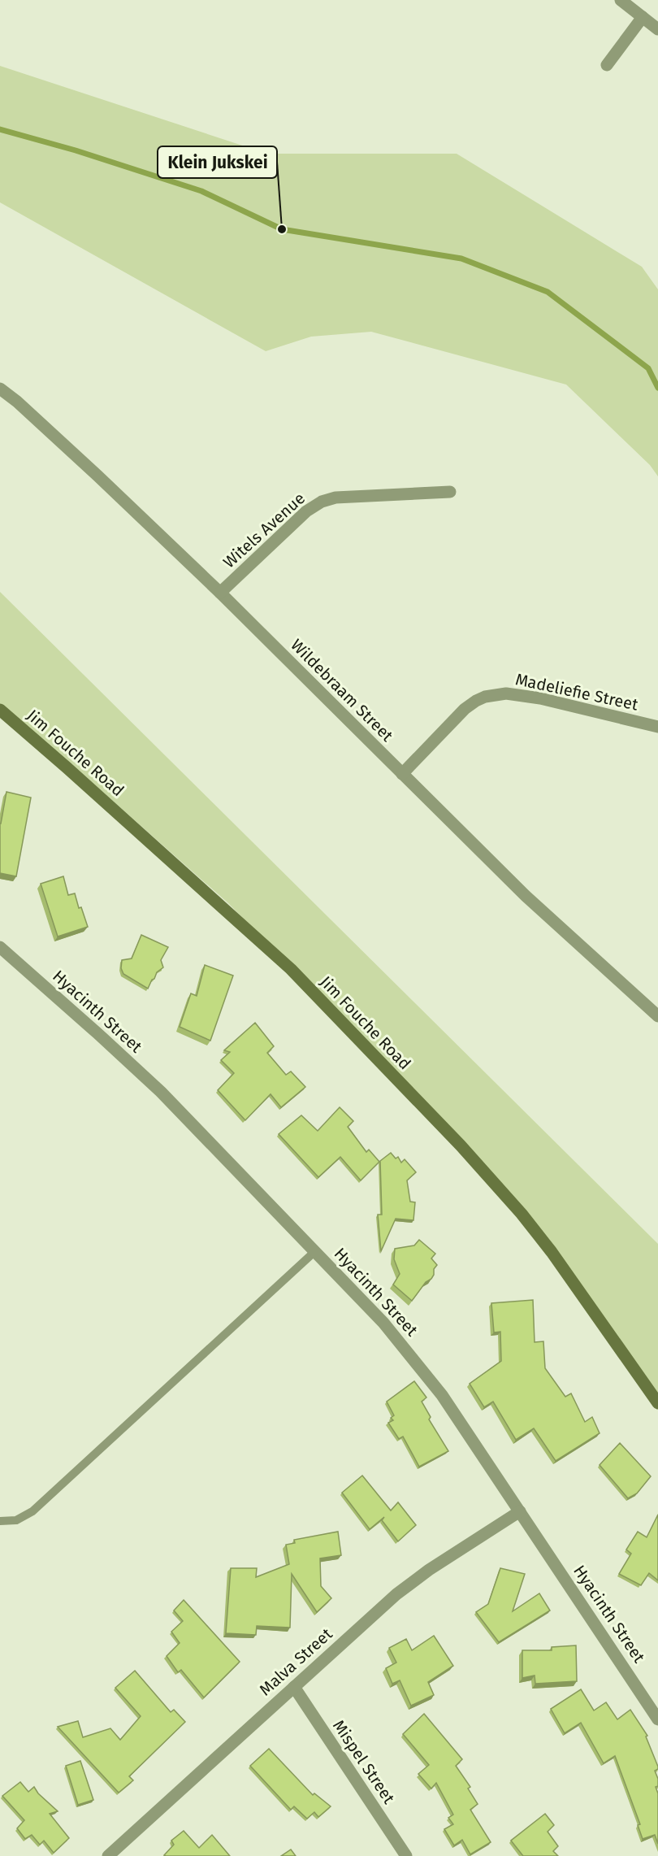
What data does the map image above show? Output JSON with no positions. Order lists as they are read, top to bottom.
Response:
{
  "streets": {
    "street": [
      "Witels Avenue",
      "Wildebraam Street",
      "Madeliefie Street",
      "Jim Fouche Road",
      "Hyacinth Street",
      "Malva Street",
      "Mispel Street"
    ]
  },
  "crossings": [
    ["Witels Avenue", "Wildebraam Street"],
    ["Wildebraam Street", "Madeliefie Street"],
    ["Hyacinth Street", "Malva Street"],
    ["Malva Street", "Mispel Street"]
  ],
  "places": ["Klein Jukskei"]
}
